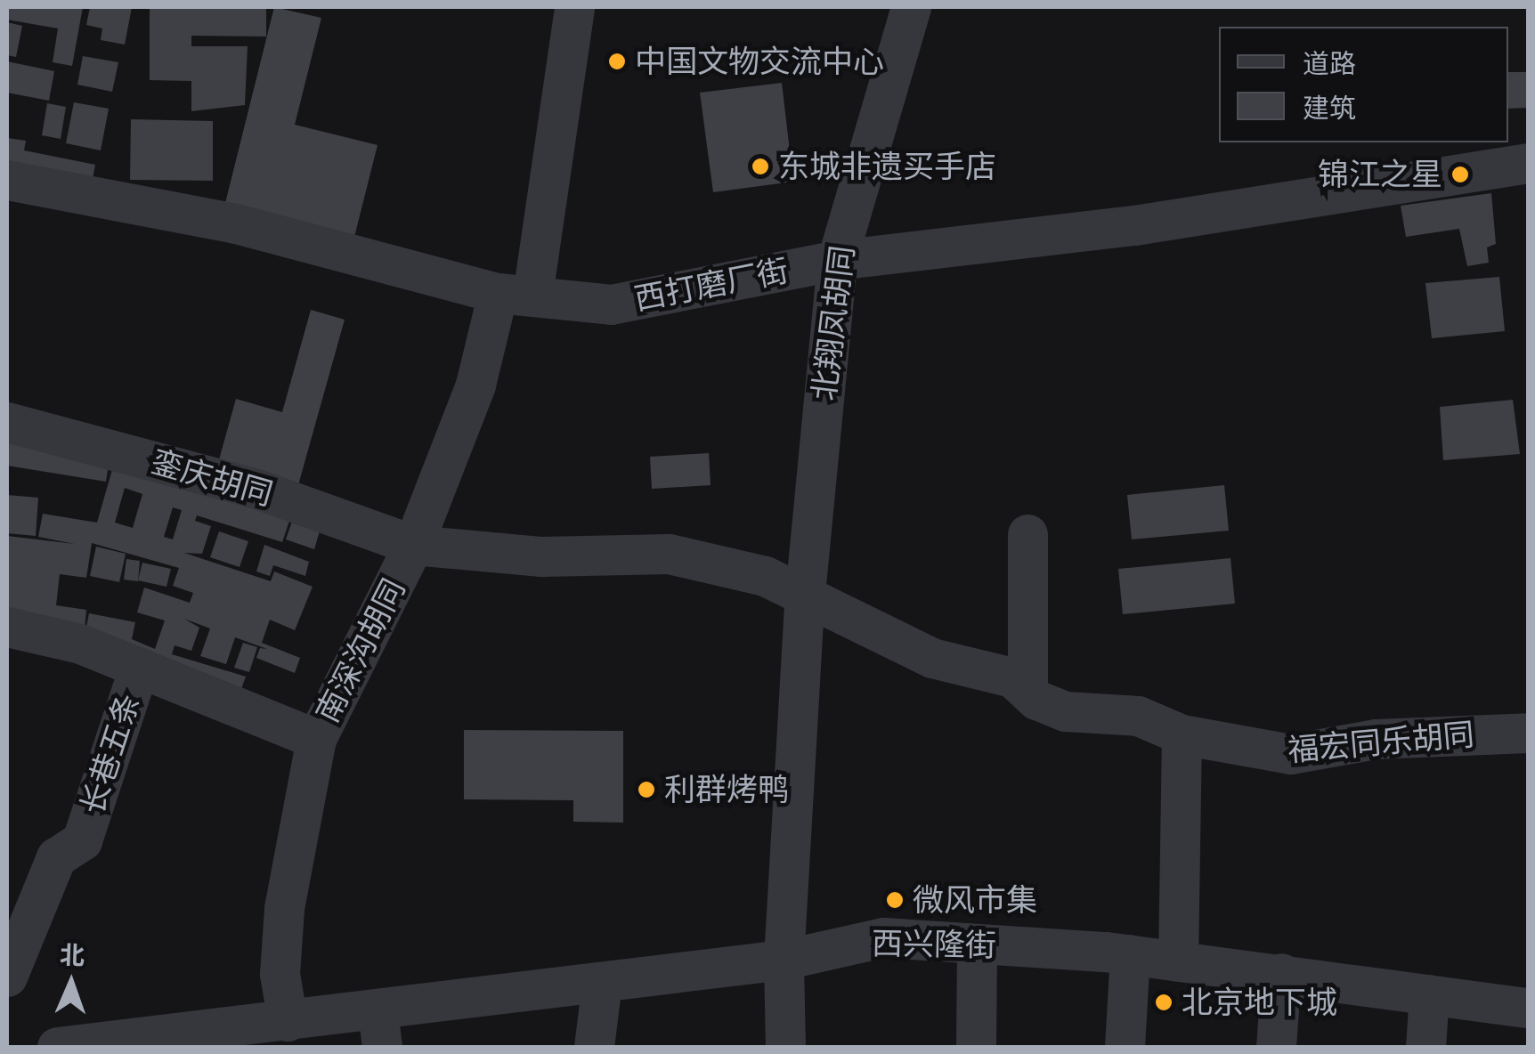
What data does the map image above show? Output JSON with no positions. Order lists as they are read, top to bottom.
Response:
{
  "streets": {
    "street": [
      "西打磨厂街",
      "北翔凤胡同",
      "銮庆胡同",
      "南深沟胡同",
      "福宏同乐胡同",
      "长巷五条",
      "西兴隆街"
    ]
  },
  "crossings": [
    ["西打磨厂街", "北翔凤胡同"],
    ["西打磨厂街", "南深沟胡同"],
    ["北翔凤胡同", "西兴隆街"],
    ["銮庆胡同", "南深沟胡同"],
    ["南深沟胡同", "西兴隆街"]
  ],
  "places": [
    "中国文物交流中心",
    "东城非遗买手店",
    "锦江之星",
    "利群烤鸭",
    "微风市集",
    "北京地下城"
  ],
  "legend": ["道路", "建筑"],
  "north": "top"
}
